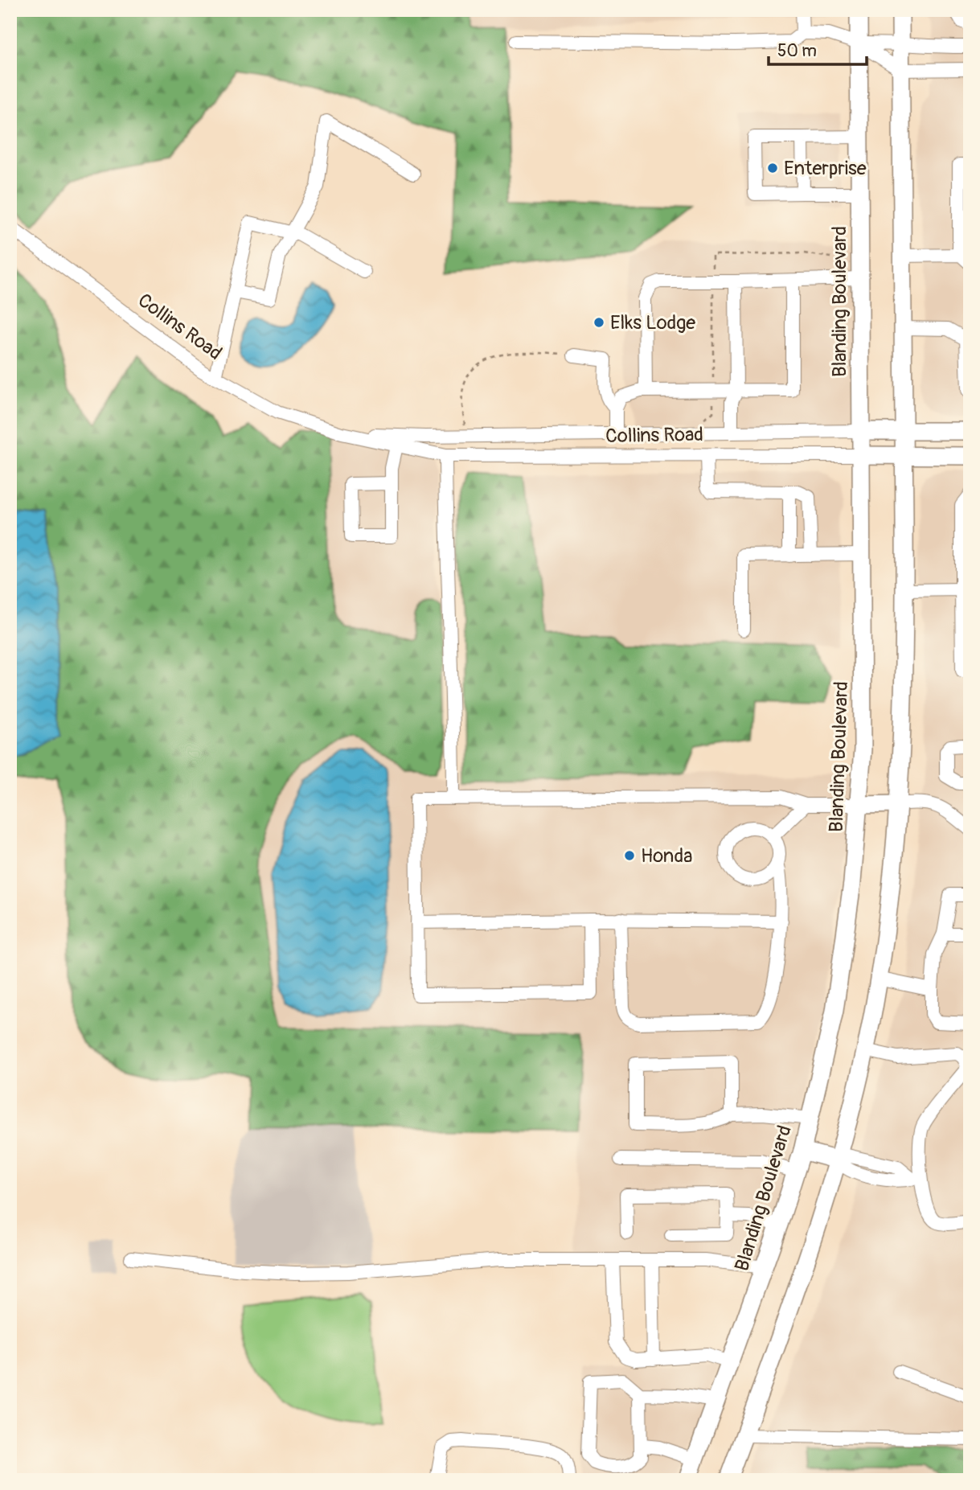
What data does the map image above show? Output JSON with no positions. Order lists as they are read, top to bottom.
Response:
{
  "streets": {
    "main road": ["Blanding Boulevard", "Collins Road"]
  },
  "crossings": [
    ["Blanding Boulevard", "Collins Road"]
  ],
  "places": ["Enterprise", "Elks Lodge", "Honda"],
  "scale_bar": "50 m"
}
